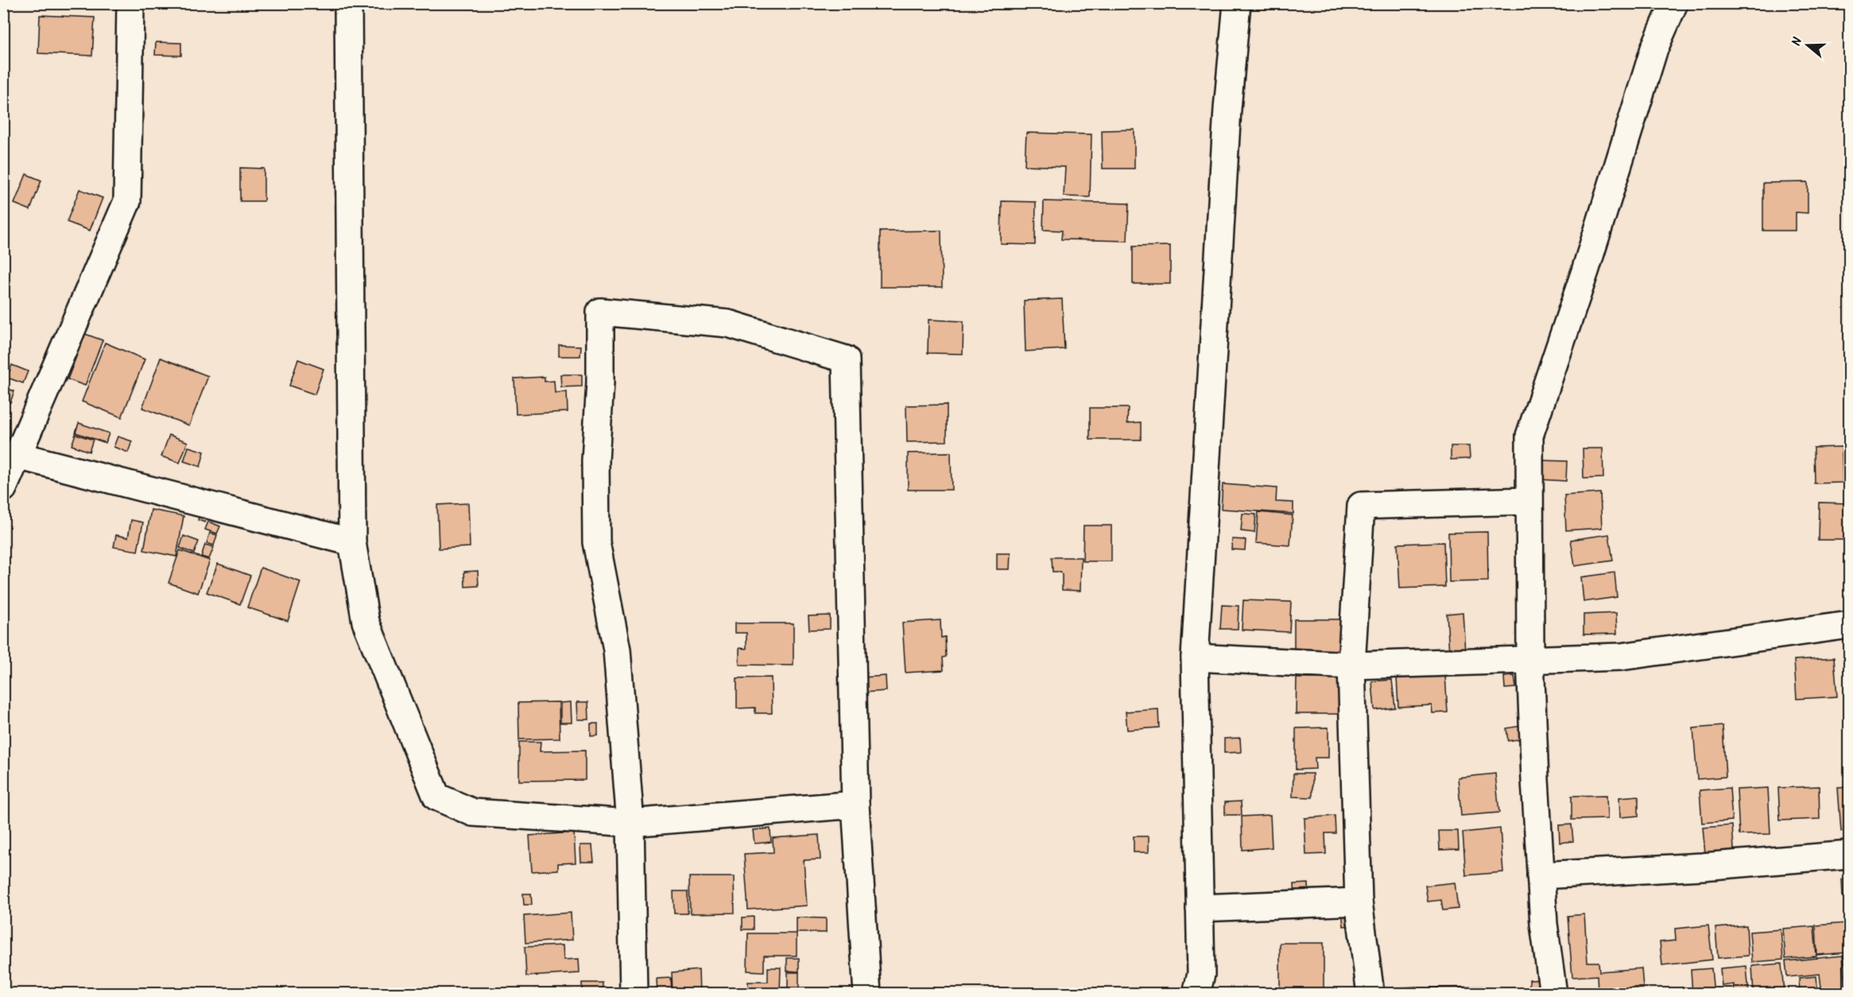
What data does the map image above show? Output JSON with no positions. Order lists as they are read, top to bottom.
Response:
{
  "north": "left"
}
